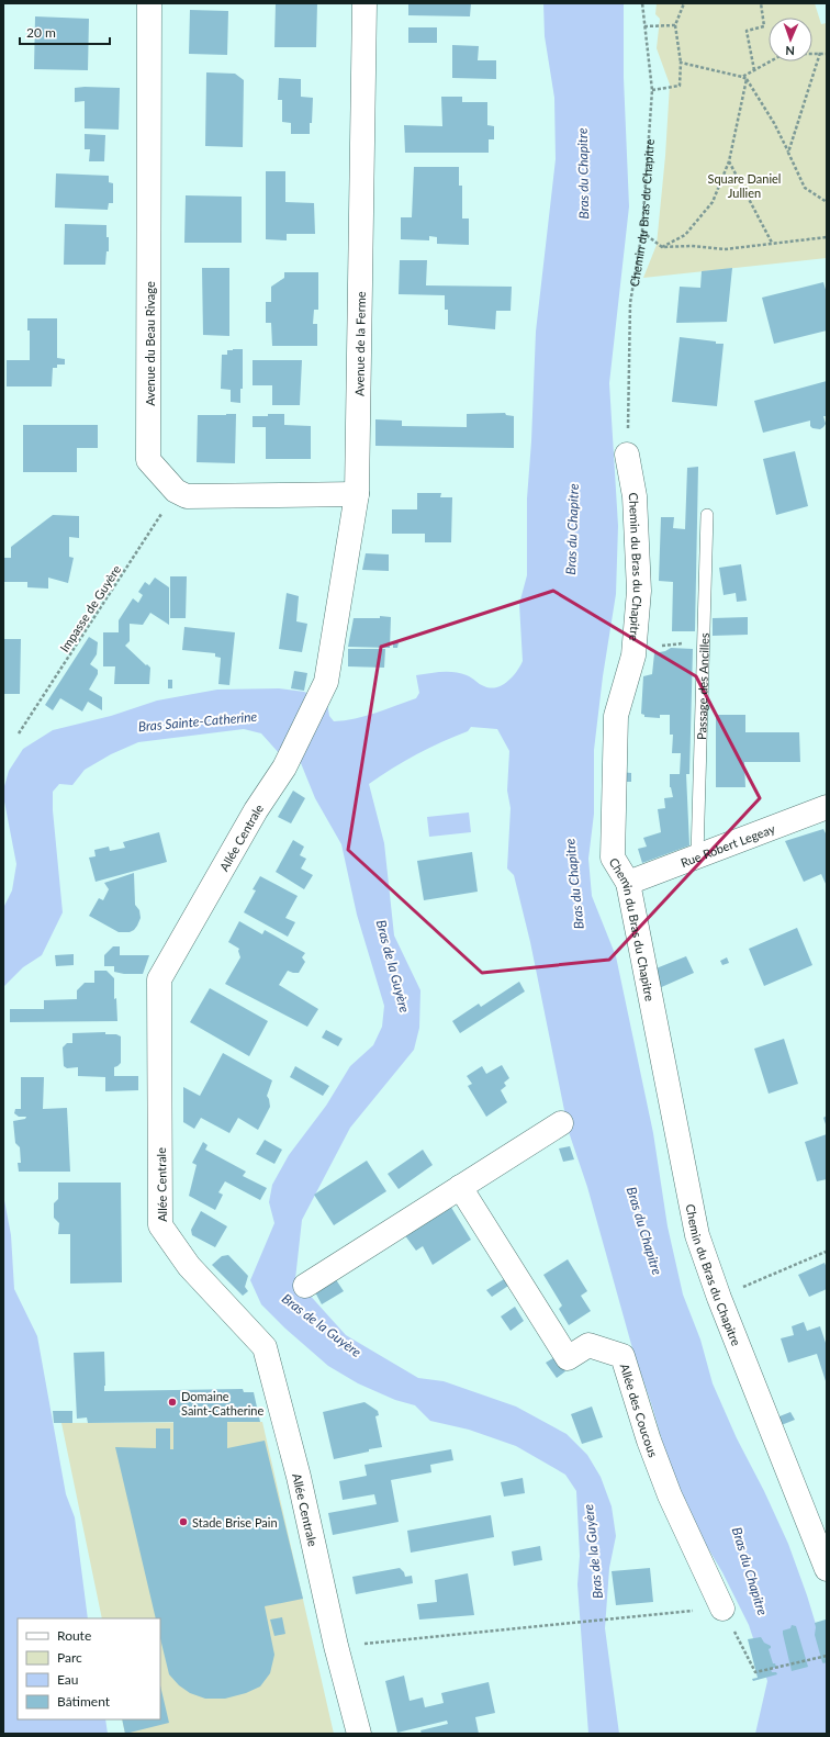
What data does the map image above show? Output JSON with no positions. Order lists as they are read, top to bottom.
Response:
{
  "streets": {
    "street": [
      "Chemin du Bras du Chapitre",
      "Avenue du Beau Rivage",
      "Avenue de la Ferme",
      "Allée Centrale",
      "Rue Robert Legeay",
      "Allée des Coucous"
    ],
    "lane": ["Passage des Ancilles"],
    "path": ["Impasse de Guyère"]
  },
  "crossings": [
    ["Chemin du Bras du Chapitre", "Rue Robert Legeay"],
    ["Avenue du Beau Rivage", "Impasse de Guyère"],
    ["Avenue de la Ferme", "Allée Centrale"],
    ["Passage des Ancilles", "Rue Robert Legeay"]
  ],
  "water": ["Bras du Chapitre", "Bras Sainte-Catherine", "Bras de la Guyère"],
  "parks": ["Square Daniel Jullien"],
  "places": ["Domaine Saint-Catherine", "Stade Brise Pain"],
  "legend": [
    "Route",
    "Parc",
    "Eau",
    "Bâtiment"
  ],
  "scale_bar": "20 m",
  "north": "bottom"
}
